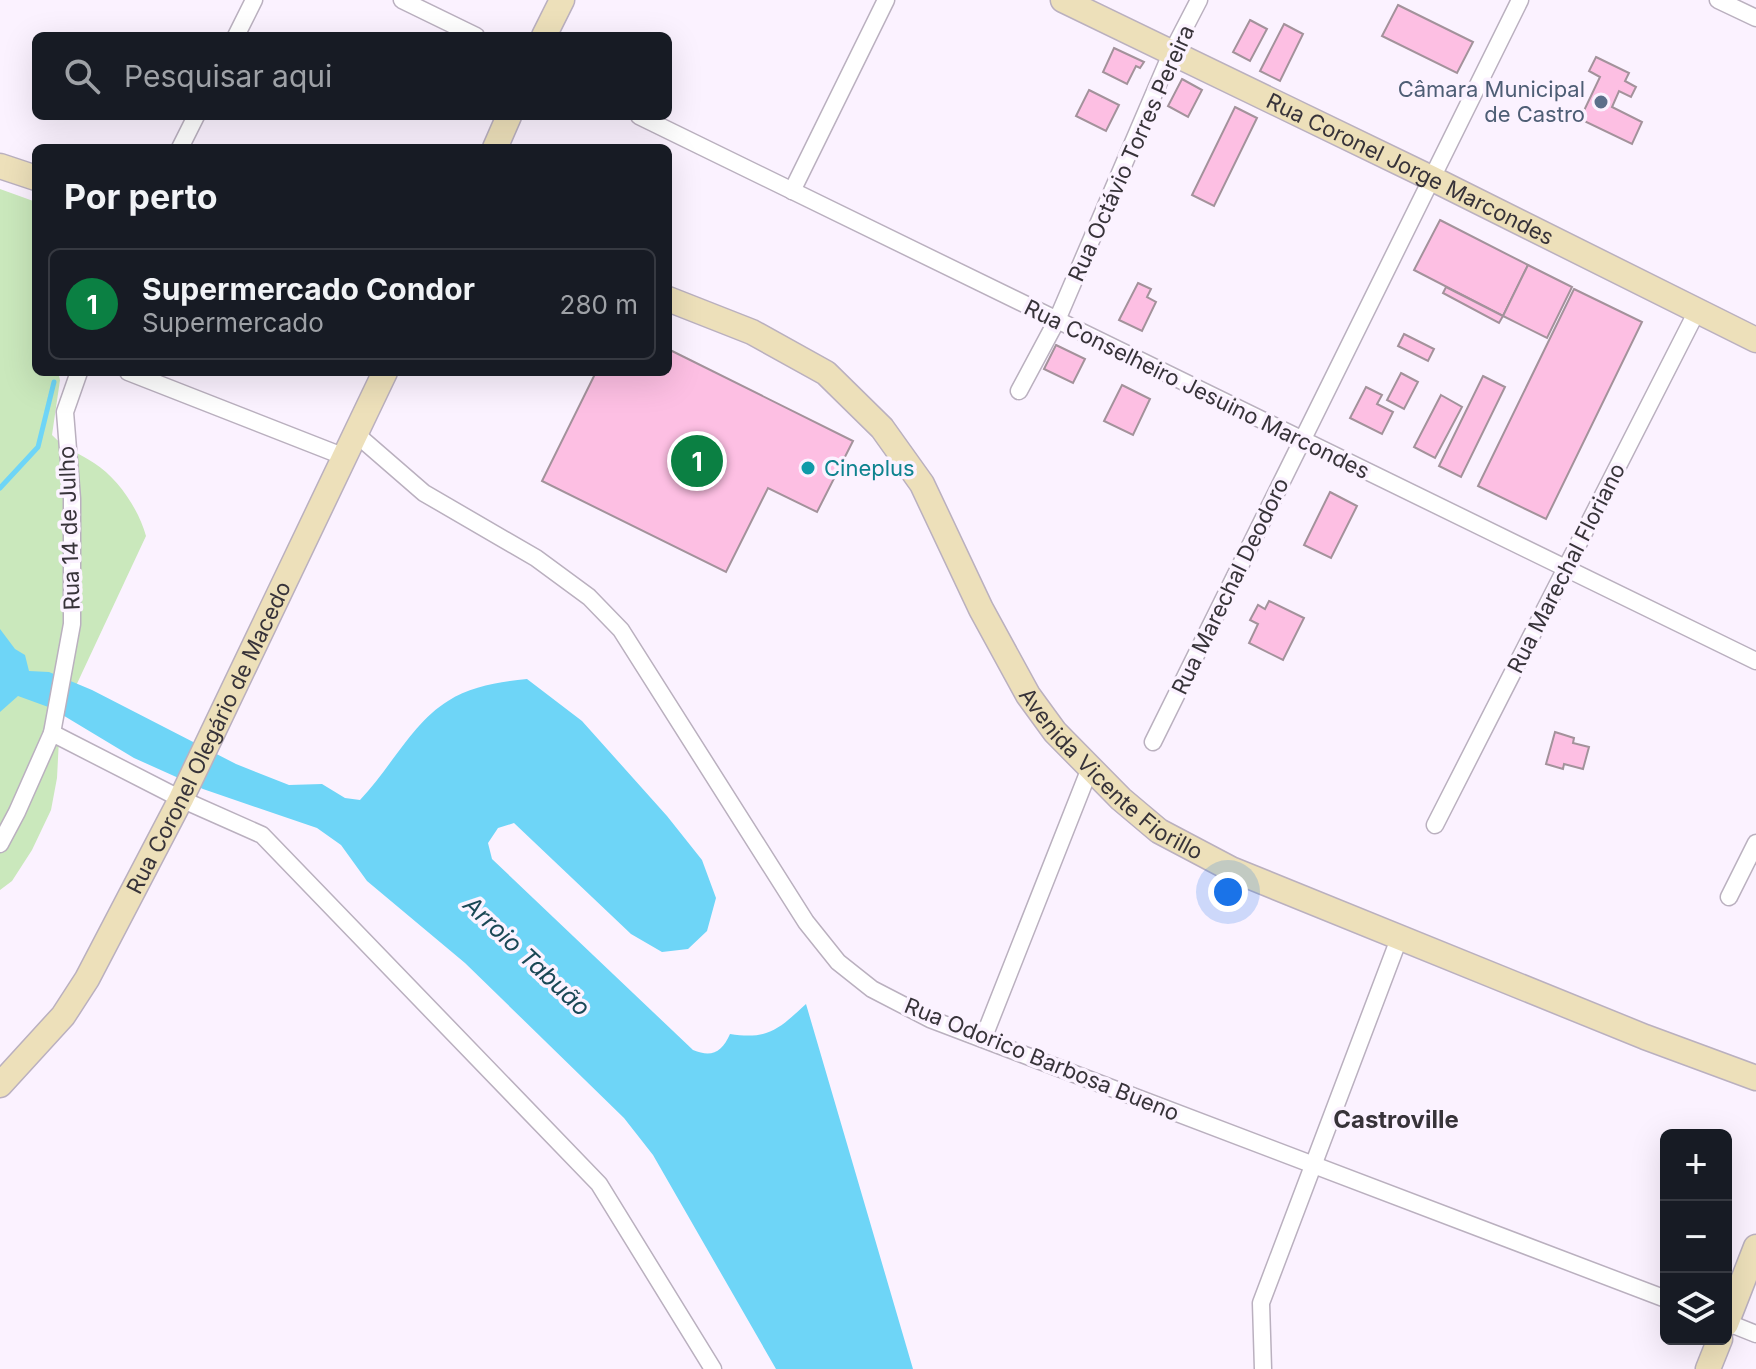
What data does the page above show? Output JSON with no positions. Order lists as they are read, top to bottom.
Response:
{
  "streets": {
    "street": [
      "Rua Octávio Torres Pereira",
      "Rua Coronel Jorge Marcondes",
      "Rua Conselheiro Jesuino Marcondes",
      "Rua 14 de Julho",
      "Rua Marechal Floriano",
      "Rua Marechal Deodoro",
      "Rua Coronel Olegário de Macedo",
      "Avenida Vicente Fiorillo",
      "Rua Odorico Barbosa Bueno"
    ]
  },
  "crossings": [
    ["Rua Octávio Torres Pereira", "Rua Coronel Jorge Marcondes"],
    ["Rua Octávio Torres Pereira", "Rua Conselheiro Jesuino Marcondes"],
    ["Rua Coronel Jorge Marcondes", "Rua Marechal Floriano"],
    ["Rua Coronel Jorge Marcondes", "Rua Marechal Deodoro"],
    ["Rua Conselheiro Jesuino Marcondes", "Rua Marechal Floriano"],
    ["Rua Conselheiro Jesuino Marcondes", "Rua Marechal Deodoro"],
    ["Rua Coronel Olegário de Macedo", "Rua Odorico Barbosa Bueno"]
  ],
  "districts": ["Castroville"],
  "water": ["Arroio Tabuão"],
  "places": ["Câmara Municipal de Castro", "Cineplus"],
  "page": {
    "search": "Pesquisar aqui",
    "heading": "Por perto",
    "list": [
      {
        "mark": "1",
        "name": "Supermercado Condor",
        "note": "Supermercado",
        "value": "280 m"
      }
    ],
    "pins": "1",
    "map_buttons": ["+", "−"]
  }
}
